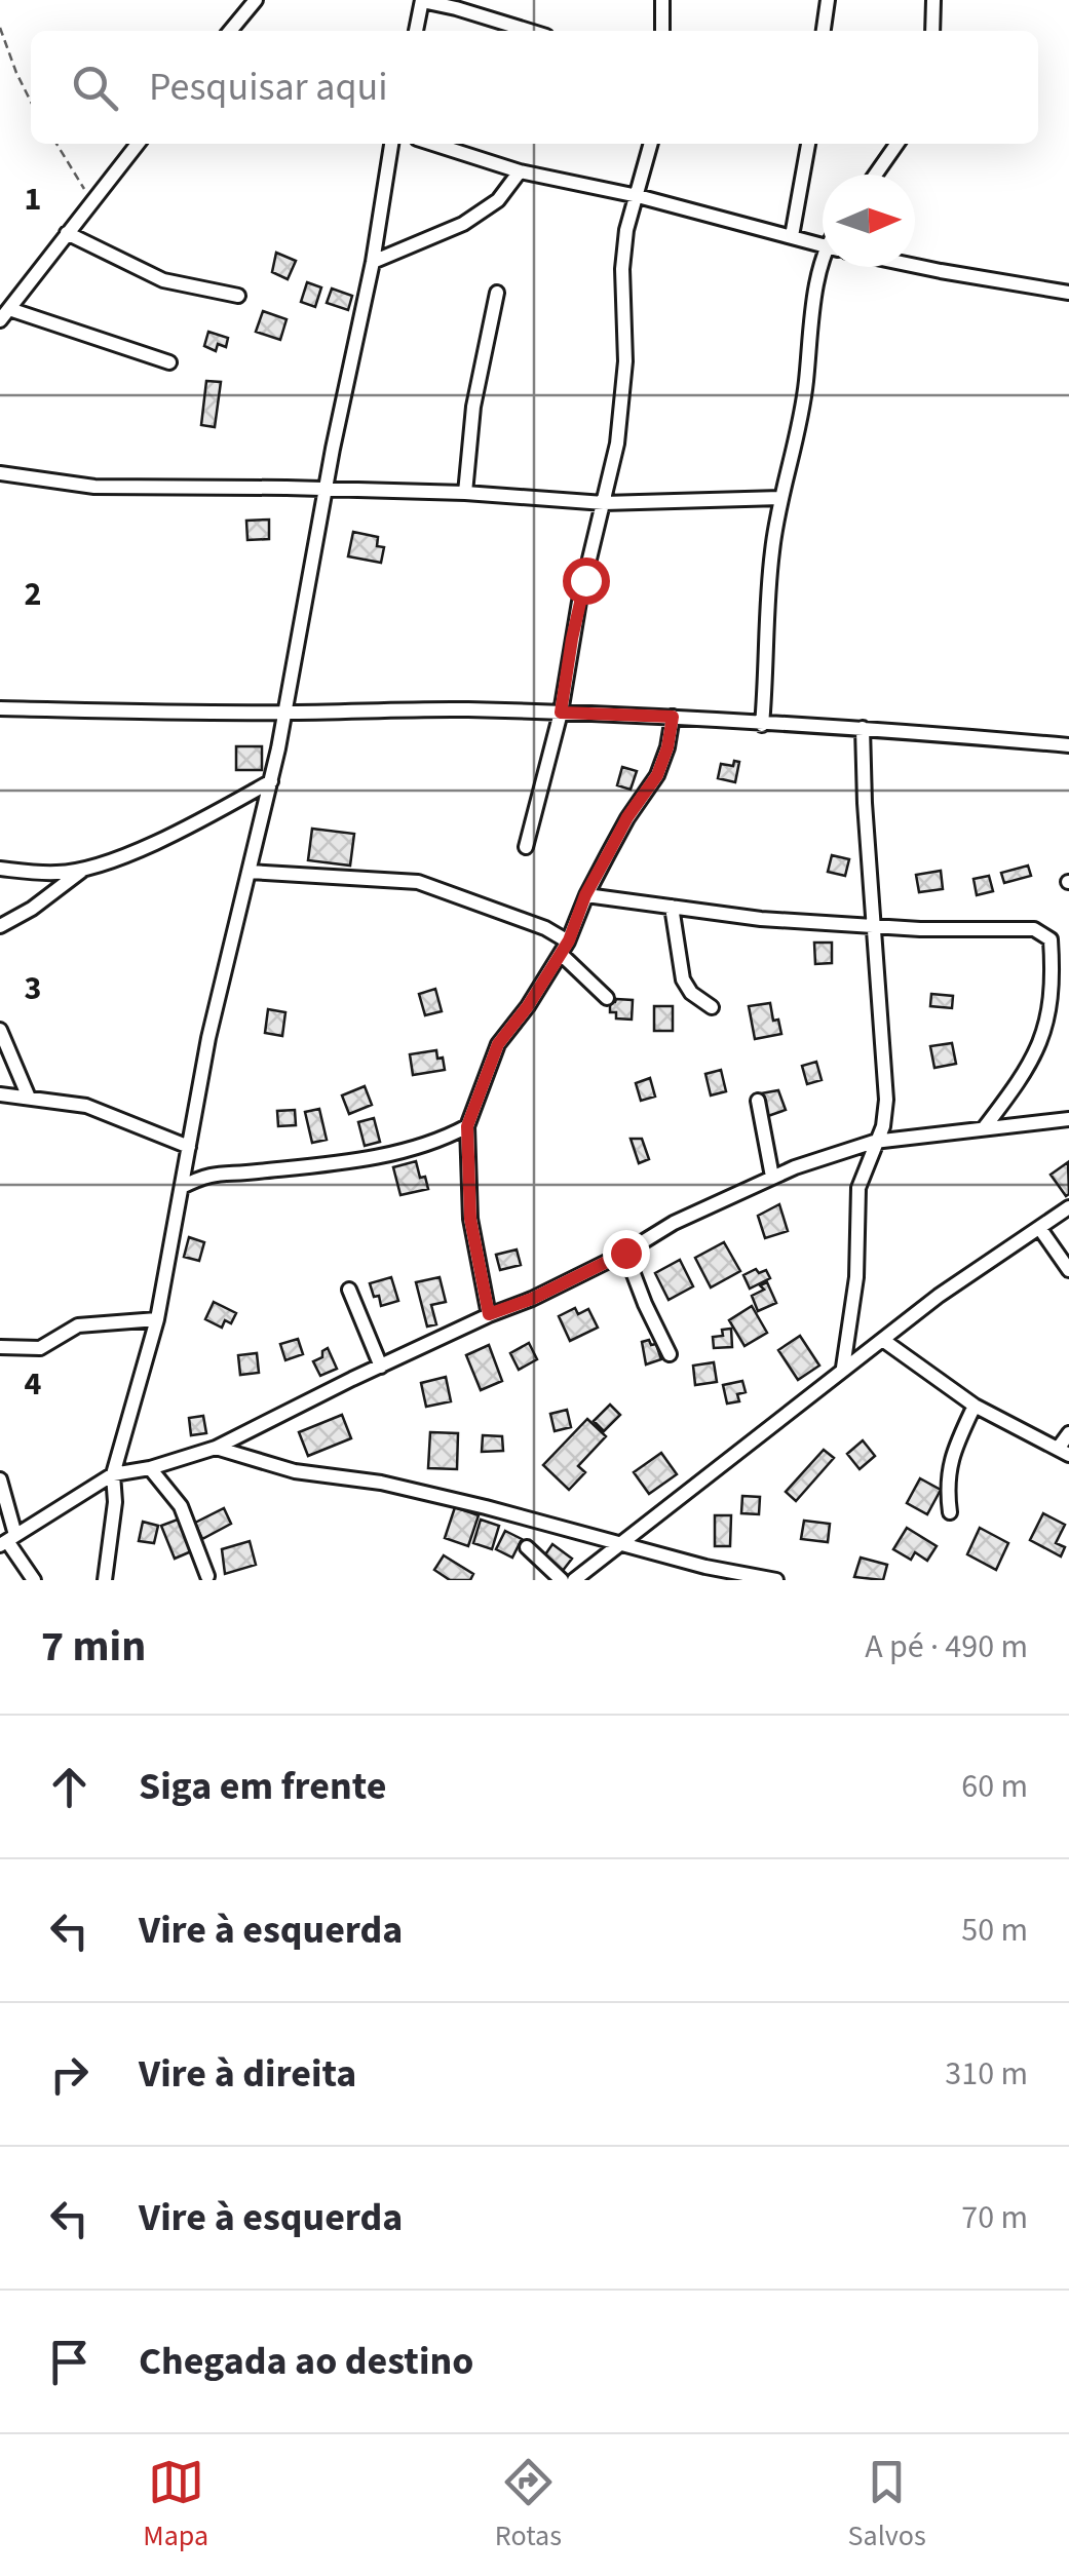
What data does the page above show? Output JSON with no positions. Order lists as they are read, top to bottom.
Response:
{
  "north": "right",
  "page": {
    "search": "Pesquisar aqui",
    "heading": ["7 min", "A pé · 490 m"],
    "list": [
      ["Siga em frente", "60 m"],
      ["Vire à esquerda", "50 m"],
      ["Vire à direita", "310 m"],
      ["Vire à esquerda", "70 m"],
      "Chegada ao destino"
    ],
    "nav": ["Mapa", "Rotas", "Salvos"]
  },
  "grid": {
    "rows": [
      "1",
      "2",
      "3",
      "4"
    ]
  }
}
